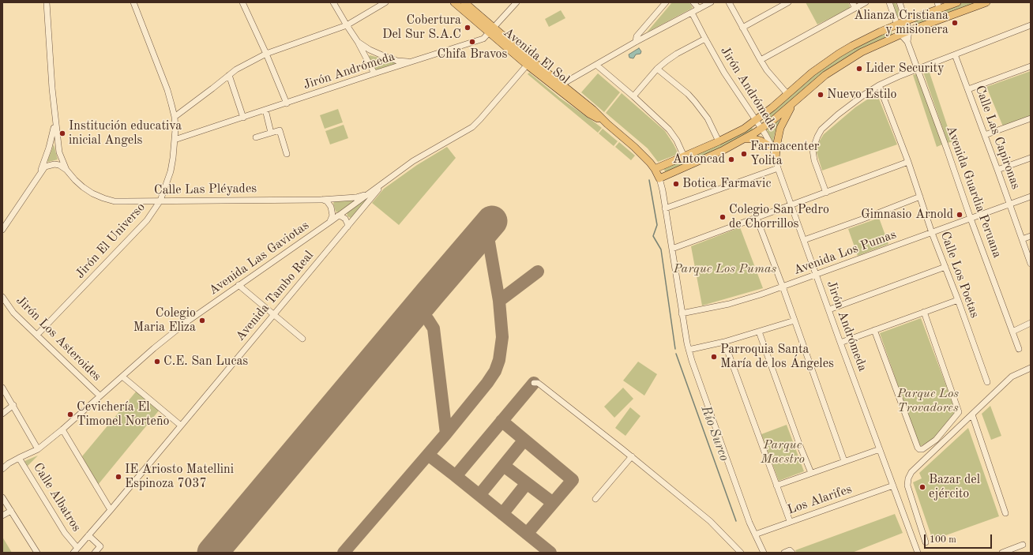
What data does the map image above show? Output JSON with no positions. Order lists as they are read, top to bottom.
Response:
{
  "streets": {
    "main road": ["Avenida El Sol"],
    "street": [
      "Jirón Andrómeda",
      "Calle Las Capironas",
      "Calle Las Pléyades",
      "Avenida Guardia Peruana",
      "Jirón El Universo",
      "Avenida Los Pumas",
      "Avenida Las Gaviotas",
      "Calle Los Poetas",
      "Avenida Tambo Real",
      "Jirón Los Asteroides",
      "Calle Albatros",
      "Los Alarifes"
    ]
  },
  "crossings": [
    ["Avenida El Sol", "Jirón Andrómeda"],
    ["Avenida El Sol", "Avenida Los Pumas"],
    ["Avenida El Sol", "Avenida Las Gaviotas"],
    ["Avenida El Sol", "Los Alarifes"],
    ["Jirón Andrómeda", "Jirón El Universo"],
    ["Jirón Andrómeda", "Avenida Los Pumas"],
    ["Jirón Andrómeda", "Los Alarifes"],
    ["Calle Las Capironas", "Avenida Los Pumas"],
    ["Calle Las Pléyades", "Jirón El Universo"],
    ["Calle Las Pléyades", "Avenida Las Gaviotas"],
    ["Calle Las Pléyades", "Avenida Tambo Real"],
    ["Avenida Guardia Peruana", "Avenida Los Pumas"],
    ["Jirón El Universo", "Jirón Los Asteroides"],
    ["Avenida Los Pumas", "Calle Los Poetas"],
    ["Avenida Las Gaviotas", "Avenida Tambo Real"],
    ["Avenida Las Gaviotas", "Jirón Los Asteroides"],
    ["Avenida Las Gaviotas", "Calle Albatros"],
    ["Avenida Tambo Real", "Calle Albatros"]
  ],
  "water": ["Río Surco"],
  "parks": ["Parque Los Pumas", "Parque Los Trovadores", "Parque Maestro"],
  "places": [
    "Alianza Cristiana y misionera",
    "Cobertura Del Sur S.A.C",
    "Chifa Bravos",
    "Lider Security",
    "Nuevo Estilo",
    "Institución educativa inicial Angels",
    "Farmacenter Yolita",
    "Antoncad",
    "Botica Farmavic",
    "Gimnasio Arnold",
    "Colegio San Pedro de Chorrillos",
    "Colegio Maria Eliza",
    "Parroquia Santa María de los Ángeles",
    "C.E. San Lucas",
    "Cevichería El Timonel Norteño",
    "IE Ariosto Matellini Espinoza 7037",
    "Bazar del ejército"
  ],
  "scale_bar": "100 m"
}
